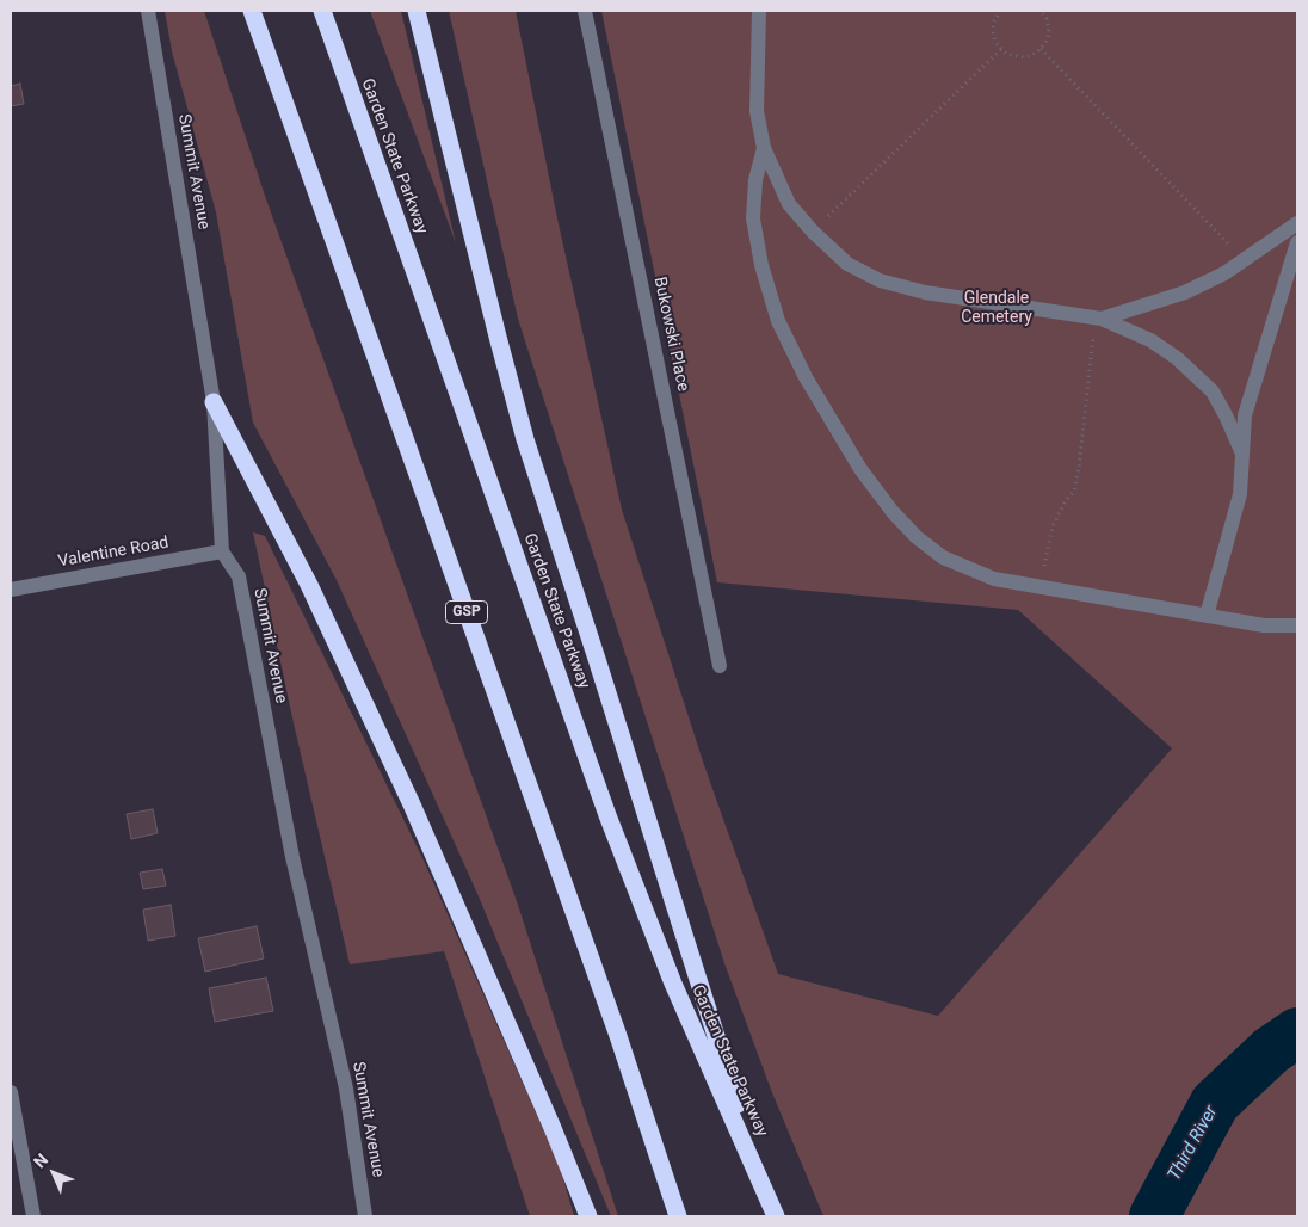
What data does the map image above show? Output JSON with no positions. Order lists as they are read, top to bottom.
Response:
{
  "streets": {
    "highway": ["Garden State Parkway", "GSP"],
    "street": ["Summit Avenue", "Bukowski Place", "Valentine Road"]
  },
  "crossings": [
    ["Summit Avenue", "Valentine Road"]
  ],
  "water": ["Third River"],
  "parks": ["Glendale Cemetery"],
  "north": "top left"
}
